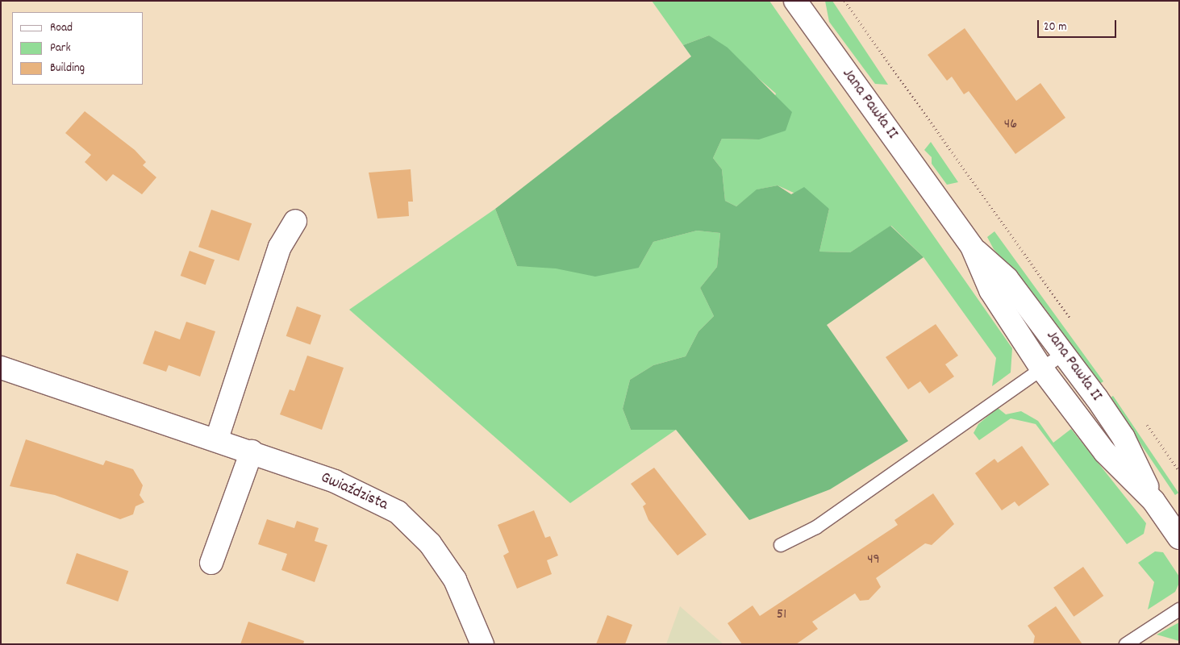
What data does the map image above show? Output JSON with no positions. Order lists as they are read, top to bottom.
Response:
{
  "streets": {
    "street": ["Jana Pawła II", "Gwiaździsta"]
  },
  "house_numbers": ["46", "49", "51"],
  "legend": ["Road", "Park", "Building"],
  "scale_bar": "20 m"
}
